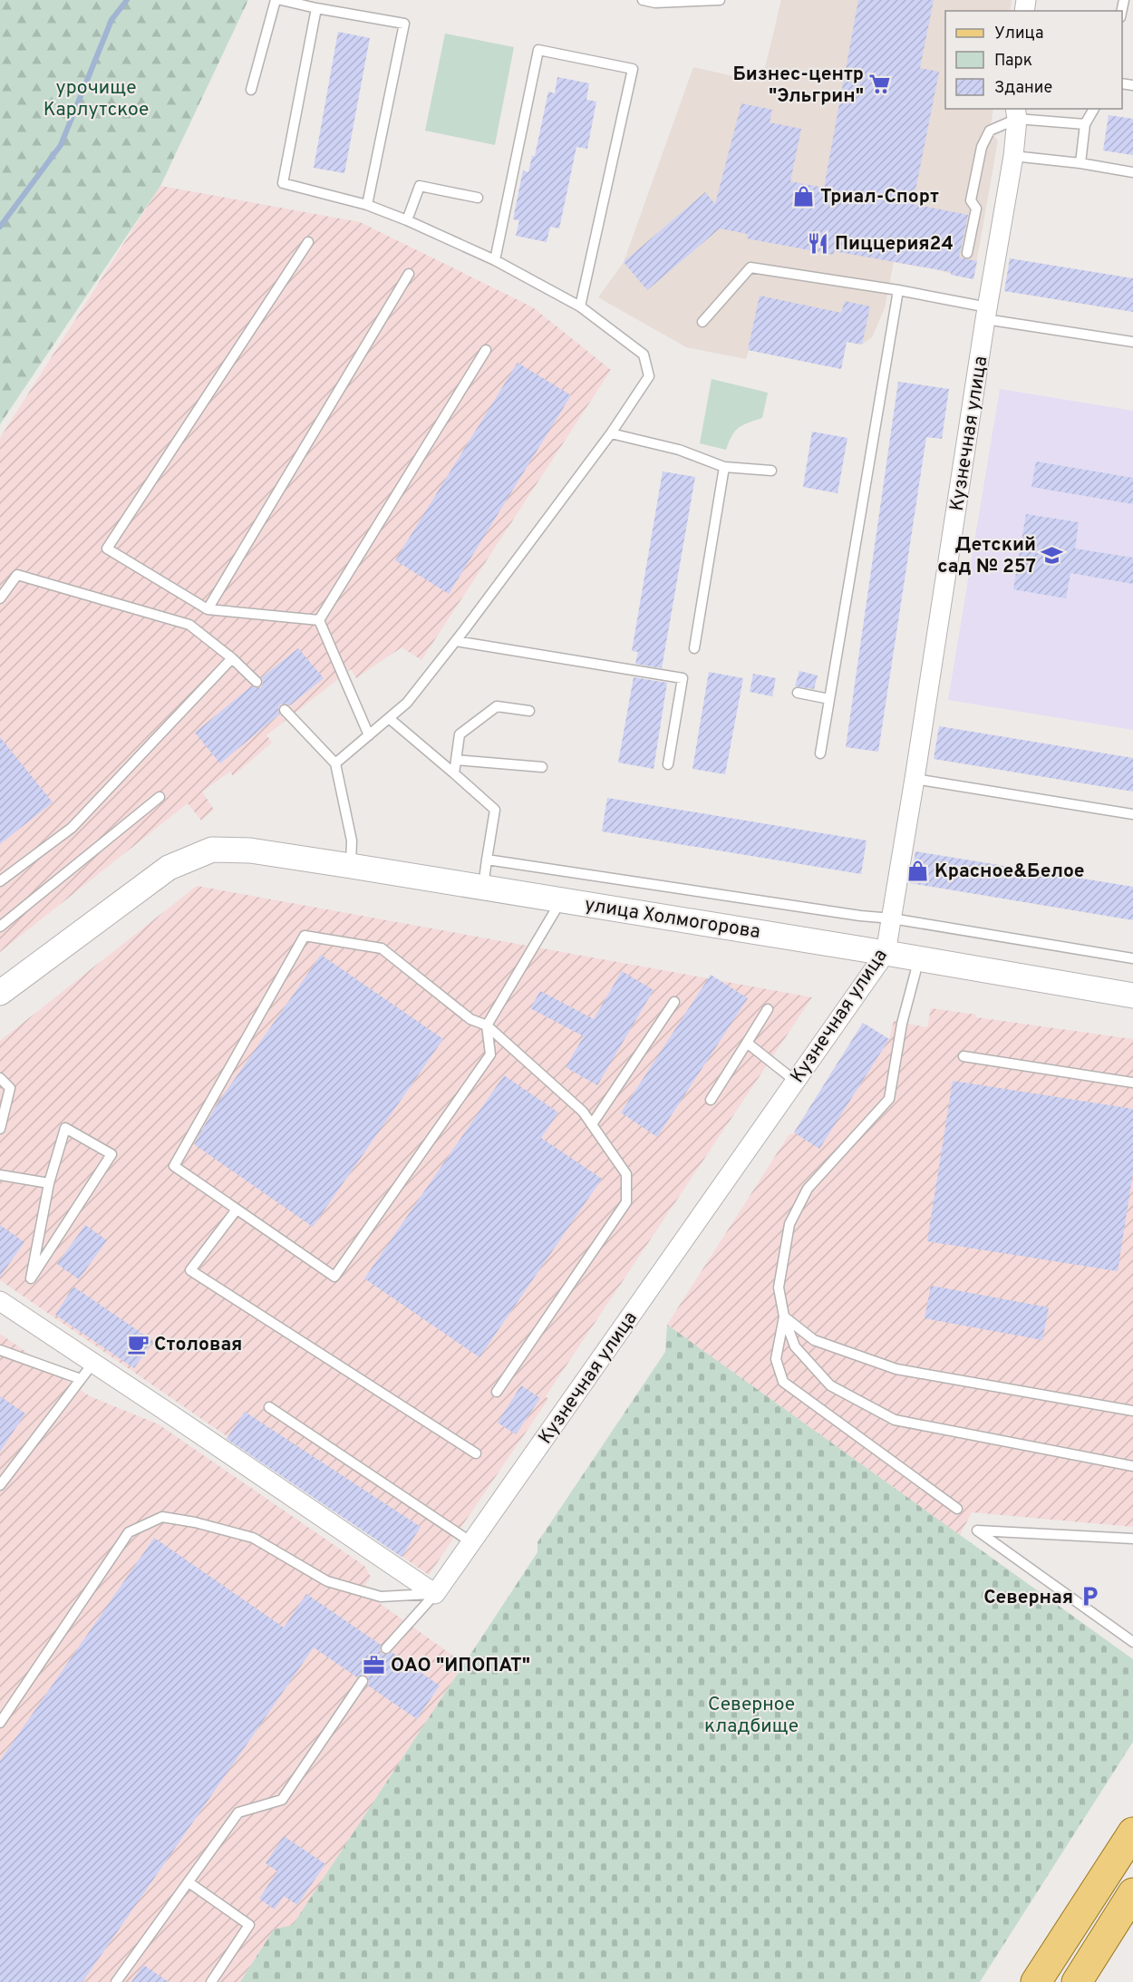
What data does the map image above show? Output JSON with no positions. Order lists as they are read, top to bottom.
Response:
{
  "streets": {
    "street": ["Кузнечная улица", "улица Холмогорова"]
  },
  "crossings": [
    ["Кузнечная улица", "улица Холмогорова"]
  ],
  "parks": ["урочище Карлутское", "Северное кладбище"],
  "places": {
    "supermarket": ["Бизнес-центр \"Эльгрин\""],
    "shop": ["Триал-Спорт", "Красное&Белое"],
    "restaurant": ["Пиццерия24"],
    "school or university": ["Детский сад № 257"],
    "cafe": ["Столовая"],
    "parking": ["Северная"],
    "office": ["ОАО \"ИПОПАТ\""]
  },
  "legend": ["Улица", "Парк", "Здание"]
}
